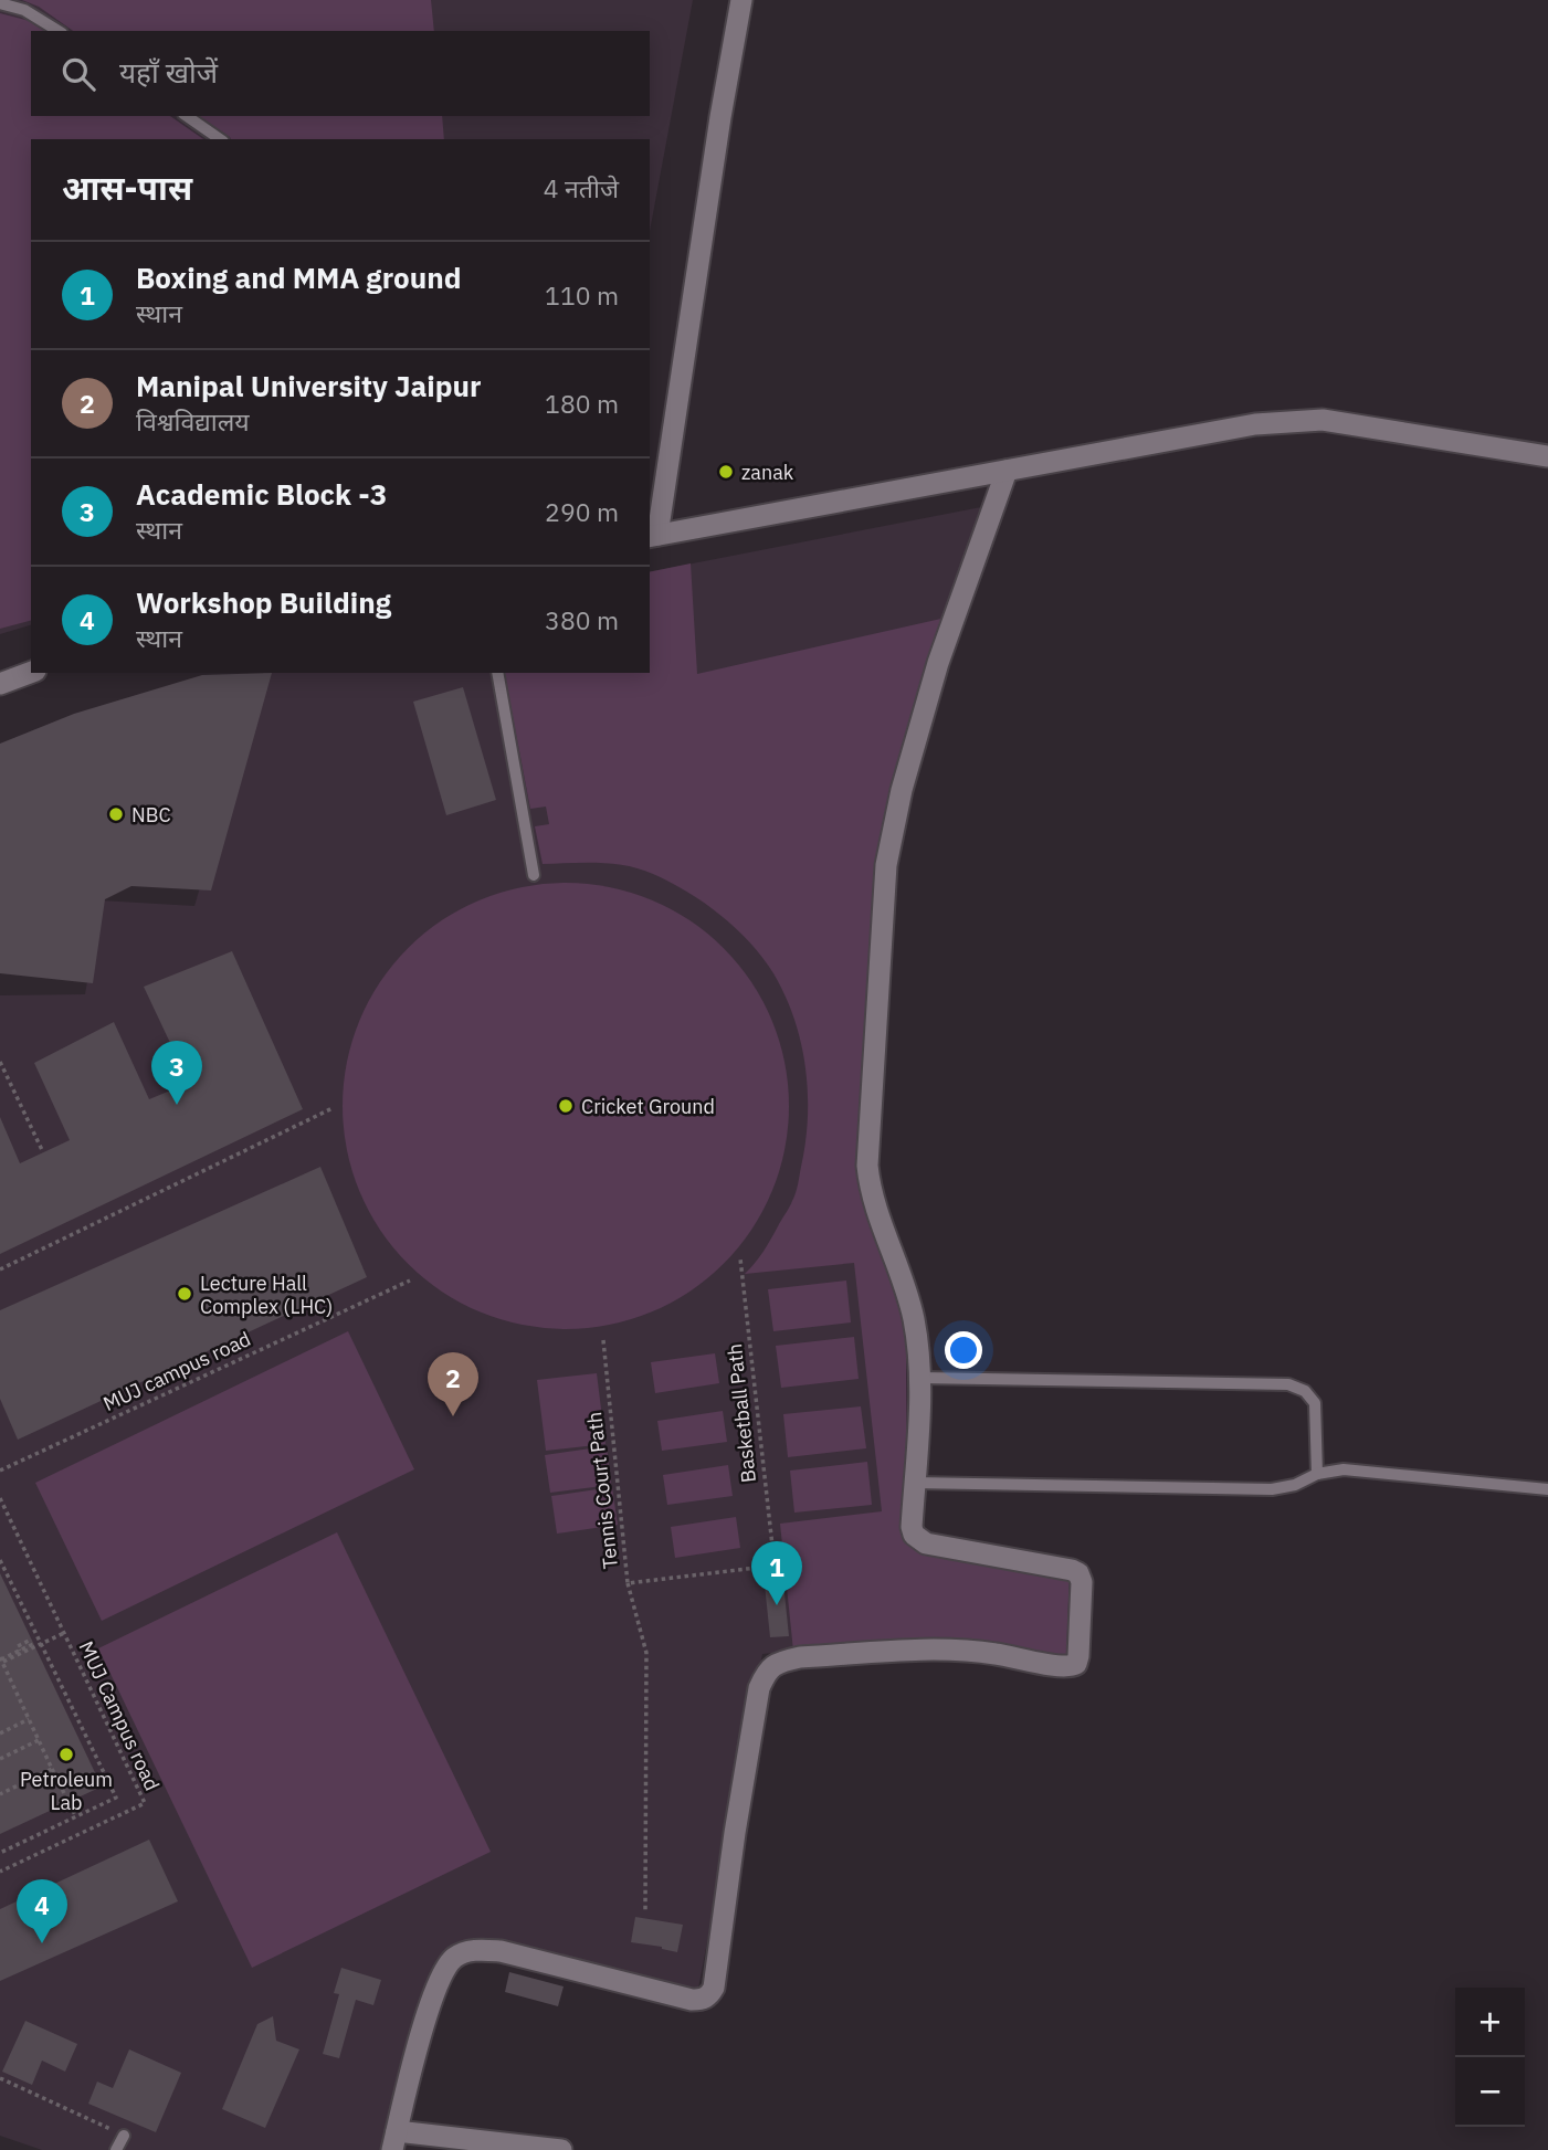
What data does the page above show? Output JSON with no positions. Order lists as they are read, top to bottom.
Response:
{
  "streets": {
    "path": [
      "MUJ campus road",
      "Basketball Path",
      "Tennis Court Path",
      "MUJ Campus road"
    ]
  },
  "crossings": [
    ["Basketball Path", "Tennis Court Path"]
  ],
  "places": [
    "zanak",
    "NBC",
    "Cricket Ground",
    "Lecture Hall Complex (LHC)",
    "Petroleum Lab"
  ],
  "page": {
    "search": "यहाँ खोजें",
    "heading": ["आस-पास", "4 नतीजे"],
    "list": [
      {
        "mark": "1",
        "name": "Boxing and MMA ground",
        "note": "स्थान",
        "value": "110 m"
      },
      {
        "mark": "2",
        "name": "Manipal University Jaipur",
        "note": "विश्वविद्यालय",
        "value": "180 m"
      },
      {
        "mark": "3",
        "name": "Academic Block -3",
        "note": "स्थान",
        "value": "290 m"
      },
      {
        "mark": "4",
        "name": "Workshop Building",
        "note": "स्थान",
        "value": "380 m"
      }
    ],
    "pins": [
      "3",
      "2",
      "1",
      "4"
    ],
    "map_buttons": ["+", "−"]
  }
}
